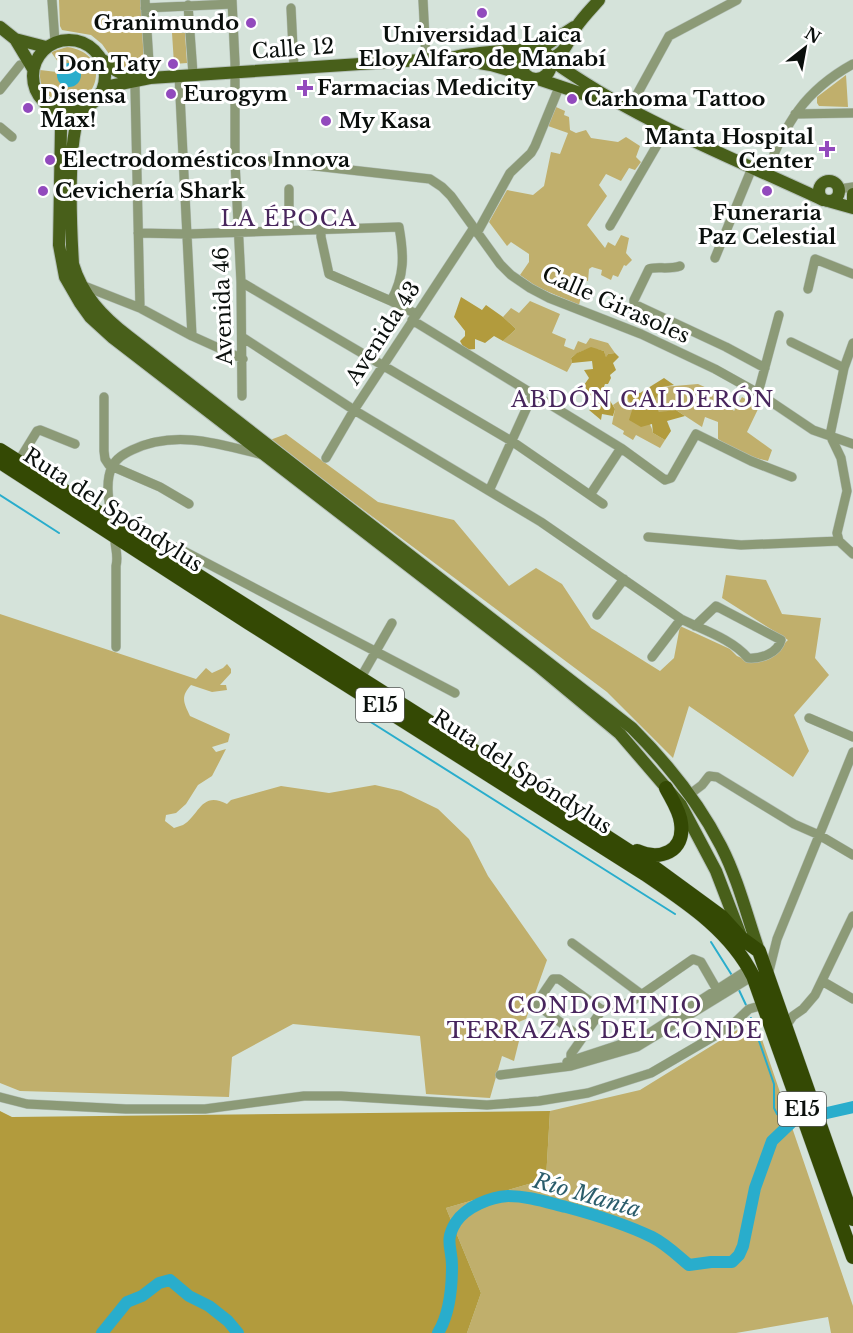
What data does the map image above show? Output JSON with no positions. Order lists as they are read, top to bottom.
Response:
{
  "streets": {
    "highway": ["Ruta del Spóndylus", "E15"],
    "main road": ["Calle 12"],
    "street": ["Calle Girasoles", "Avenida 46", "Avenida 43"]
  },
  "crossings": [
    ["Calle 12", "Avenida 46"],
    ["Calle 12", "Avenida 43"],
    ["Calle Girasoles", "Avenida 46"],
    ["Calle Girasoles", "Avenida 43"],
    ["Ruta del Spóndylus", "E15"]
  ],
  "districts": ["LA ÉPOCA", "ABDÓN CALDERÓN", "CONDOMINIO TERRAZAS DEL CONDE"],
  "water": ["Río Manta"],
  "places": {
    "other": [
      "Universidad Laica Eloy Alfaro de Manabí",
      "Granimundo",
      "Don Taty",
      "Eurogym",
      "Carhoma Tattoo",
      "Disensa Max!",
      "My Kasa",
      "Electrodomésticos Innova",
      "Cevichería Shark",
      "Funeraria Paz Celestial"
    ],
    "health": ["Farmacias Medicity", "Manta Hospital Center"]
  },
  "north": "top right"
}
